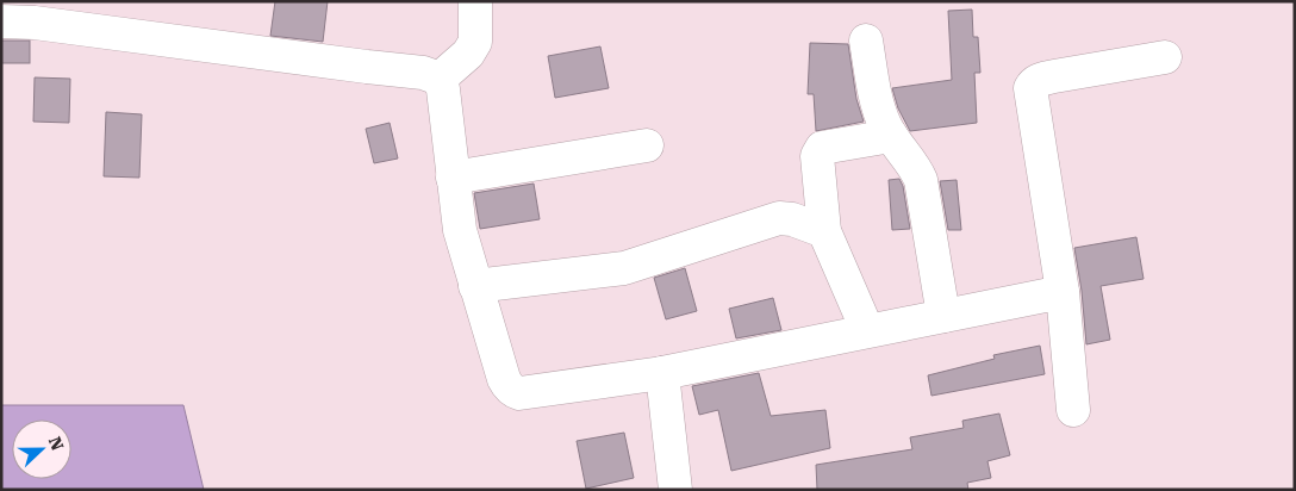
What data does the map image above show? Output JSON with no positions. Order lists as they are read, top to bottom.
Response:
{
  "north": "right"
}
